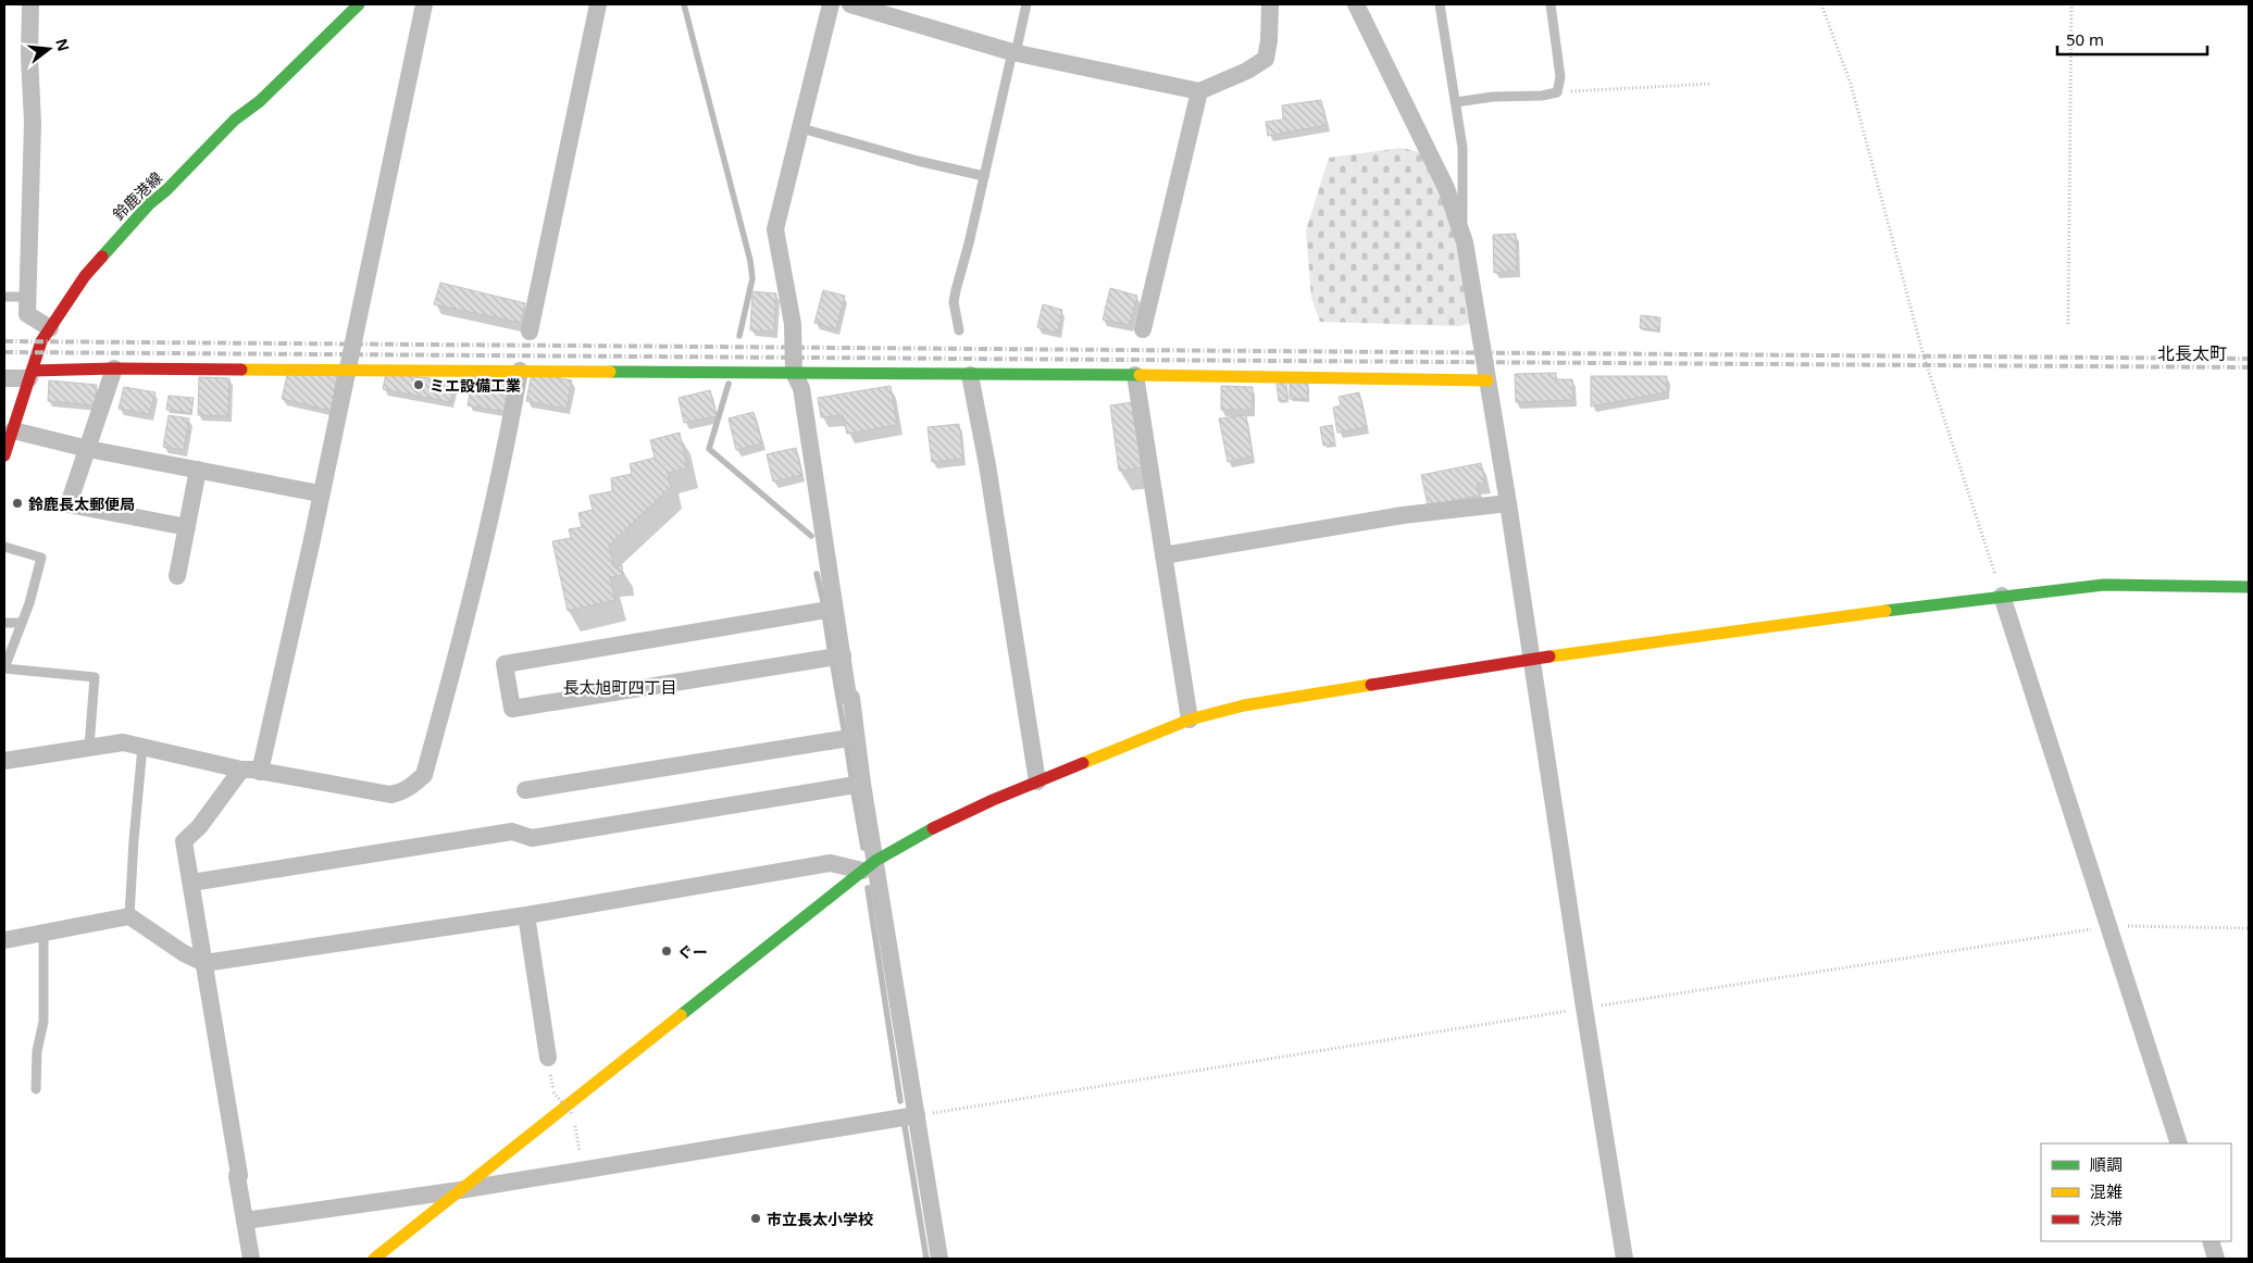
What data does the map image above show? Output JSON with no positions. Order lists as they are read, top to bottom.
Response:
{
  "streets": {
    "street": ["鈴鹿港線"]
  },
  "districts": ["北長太町", "長太旭町四丁目"],
  "places": [
    "ミエ設備工業",
    "鈴鹿長太郵便局",
    "ぐー",
    "市立長太小学校"
  ],
  "legend": ["順調", "混雑", "渋滞"],
  "scale_bar": "50 m",
  "north": "right"
}
